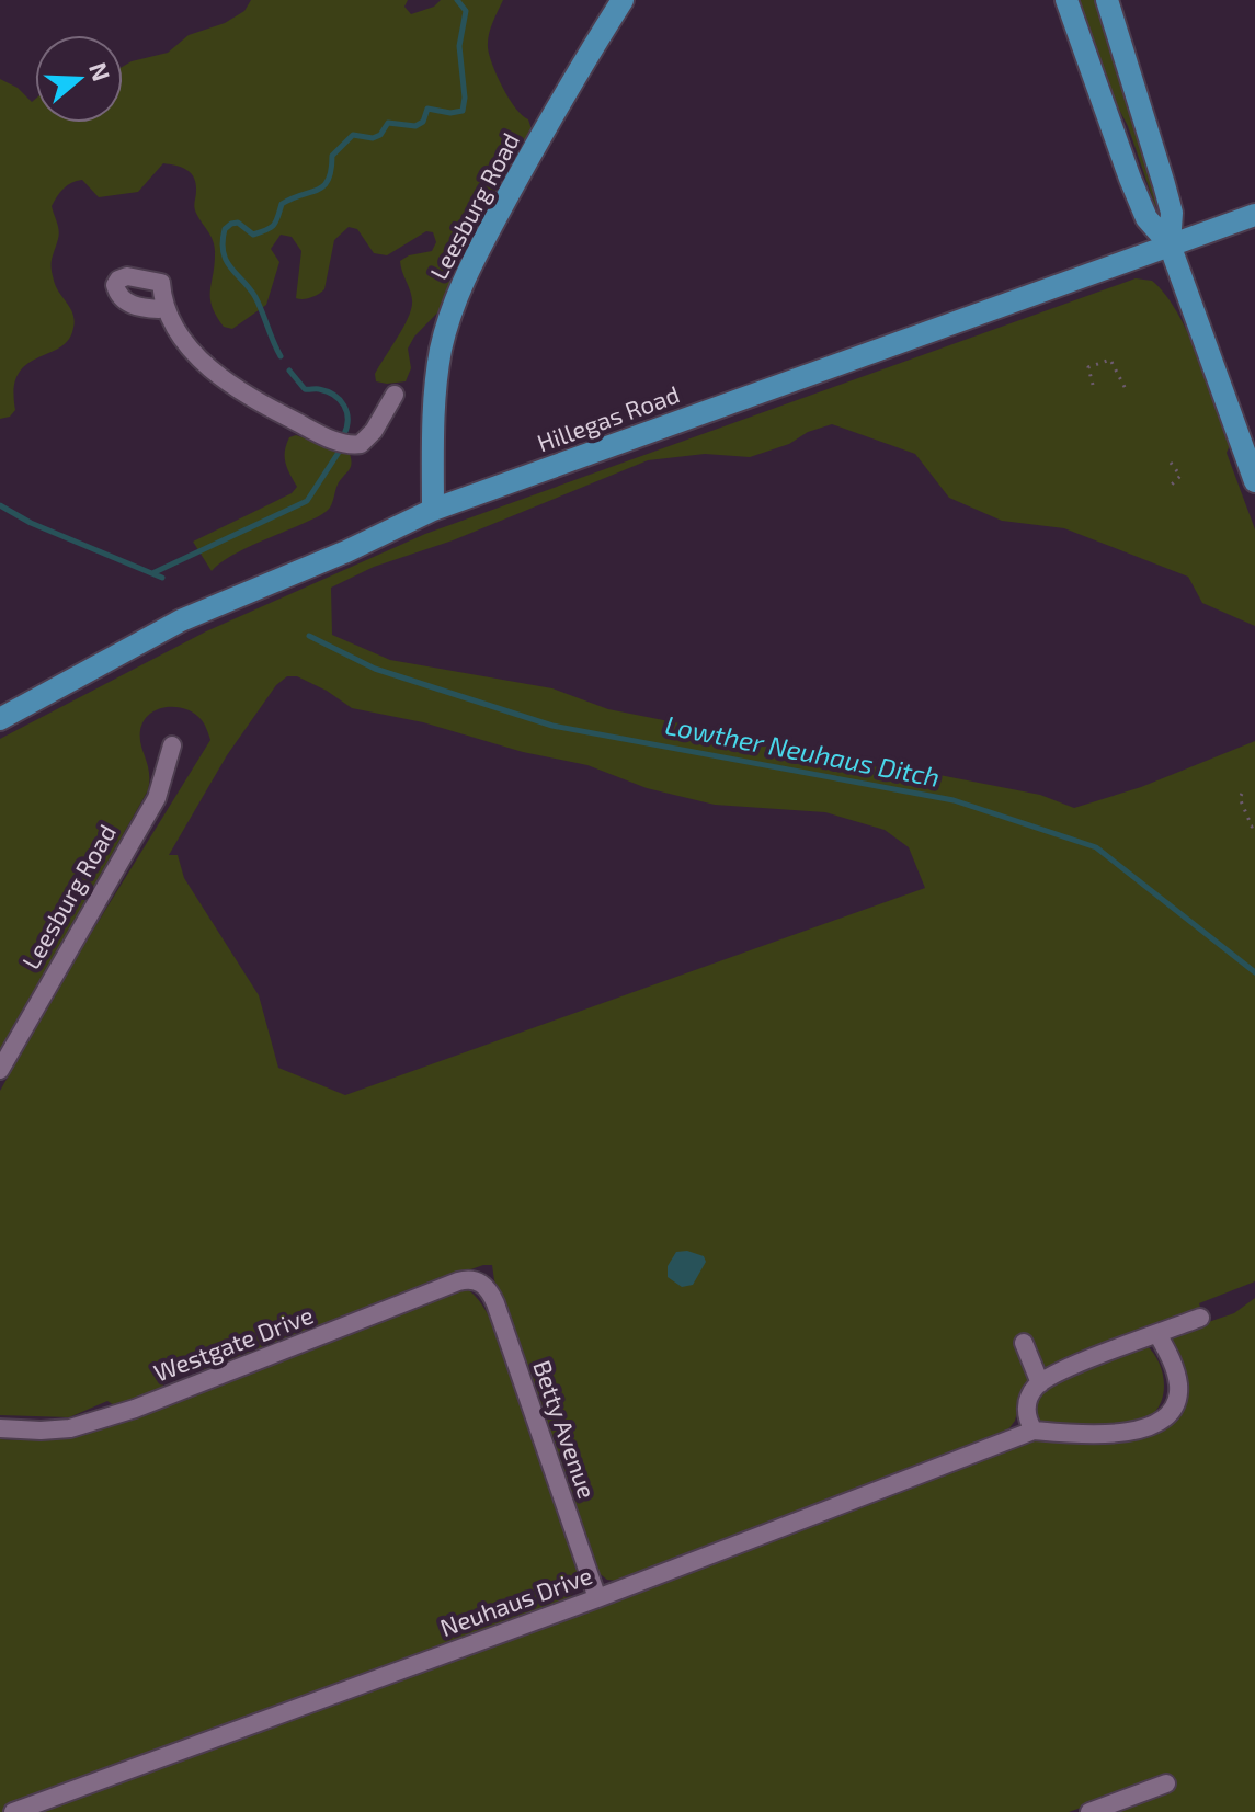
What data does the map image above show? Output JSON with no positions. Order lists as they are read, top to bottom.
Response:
{
  "streets": {
    "main road": ["Leesburg Road", "Hillegas Road"],
    "street": ["Westgate Drive", "Betty Avenue", "Neuhaus Drive"]
  },
  "crossings": [
    ["Leesburg Road", "Hillegas Road"],
    ["Westgate Drive", "Betty Avenue"],
    ["Betty Avenue", "Neuhaus Drive"]
  ],
  "water": ["Lowther Neuhaus Ditch"],
  "north": "right"
}
